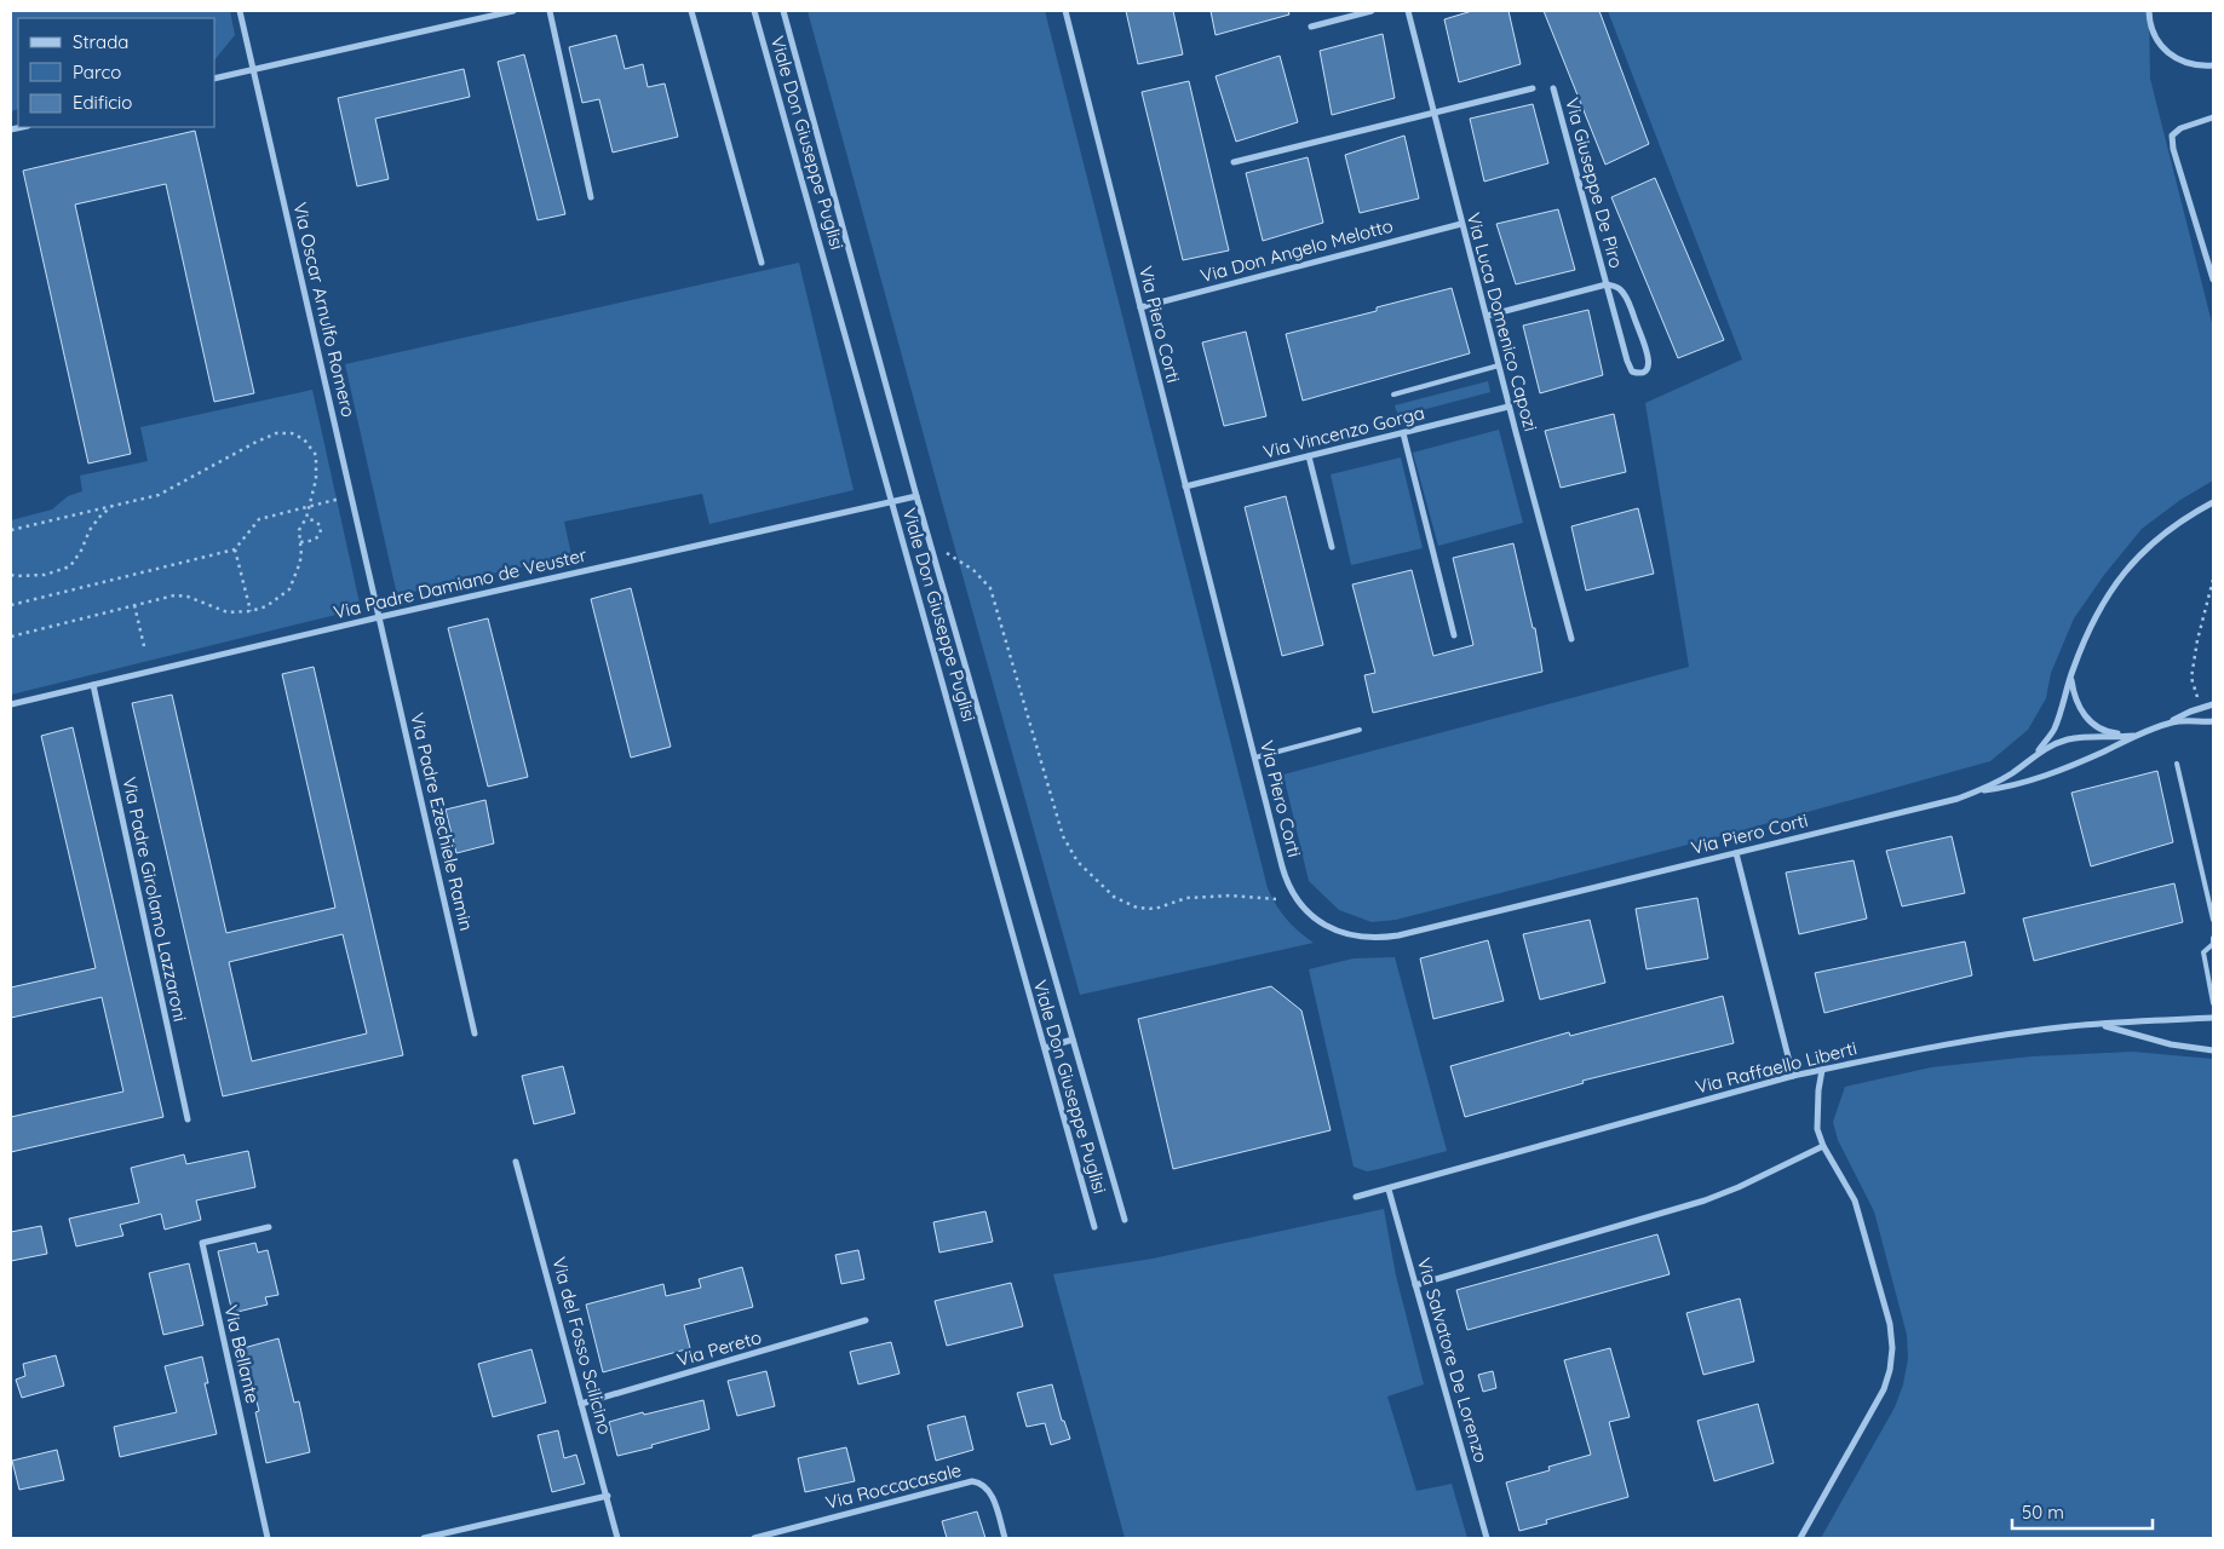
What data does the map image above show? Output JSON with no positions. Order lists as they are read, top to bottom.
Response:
{
  "streets": {
    "street": [
      "Viale Don Giuseppe Puglisi",
      "Via Giuseppe De Piro",
      "Via Don Angelo Melotto",
      "Via Oscar Arnulfo Romero",
      "Via Luca Domenico Capozi",
      "Via Piero Corti",
      "Via Vincenzo Gorga",
      "Via Padre Damiano de Veuster",
      "Via Padre Ezechiele Ramin",
      "Via Padre Girolamo Lazzaroni",
      "Via Raffaello Liberti",
      "Via del Fosso Scilicino",
      "Via Pereto",
      "Via Bellante",
      "Via Salvatore De Lorenzo",
      "Via Roccacasale"
    ]
  },
  "crossings": [
    ["Viale Don Giuseppe Puglisi", "Via Padre Damiano de Veuster"],
    ["Via Don Angelo Melotto", "Via Luca Domenico Capozi"],
    ["Via Don Angelo Melotto", "Via Piero Corti"],
    ["Via Oscar Arnulfo Romero", "Via Padre Damiano de Veuster"],
    ["Via Oscar Arnulfo Romero", "Via Padre Ezechiele Ramin"],
    ["Via Luca Domenico Capozi", "Via Vincenzo Gorga"],
    ["Via Piero Corti", "Via Vincenzo Gorga"],
    ["Via Padre Damiano de Veuster", "Via Padre Ezechiele Ramin"],
    ["Via Padre Damiano de Veuster", "Via Padre Girolamo Lazzaroni"],
    ["Via Raffaello Liberti", "Via Salvatore De Lorenzo"],
    ["Via del Fosso Scilicino", "Via Pereto"]
  ],
  "legend": ["Strada", "Parco", "Edificio"],
  "scale_bar": "50 m"
}
